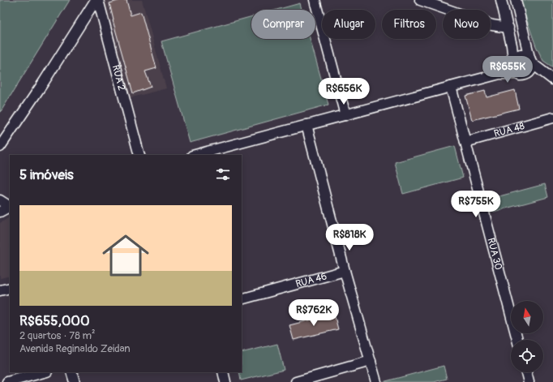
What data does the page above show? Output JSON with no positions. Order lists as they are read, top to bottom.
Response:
{
  "streets": {
    "street": [
      "RUA 2",
      "RUA 48",
      "RUA 30",
      "RUA 46"
    ]
  },
  "crossings": [
    ["RUA 48", "RUA 30"]
  ],
  "north": "top",
  "page": {
    "chip": [
      "Comprar",
      "Alugar",
      "Filtros",
      "Novo"
    ],
    "price": [
      "R$655K",
      "R$656K",
      "R$755K",
      "R$818K",
      "R$762K"
    ],
    "heading": "5 imóveis",
    "list": [
      {
        "name": "R$655,000",
        "note": "2 quartos · 78 m² · Avenida Reginaldo Zeidan"
      }
    ]
  }
}
